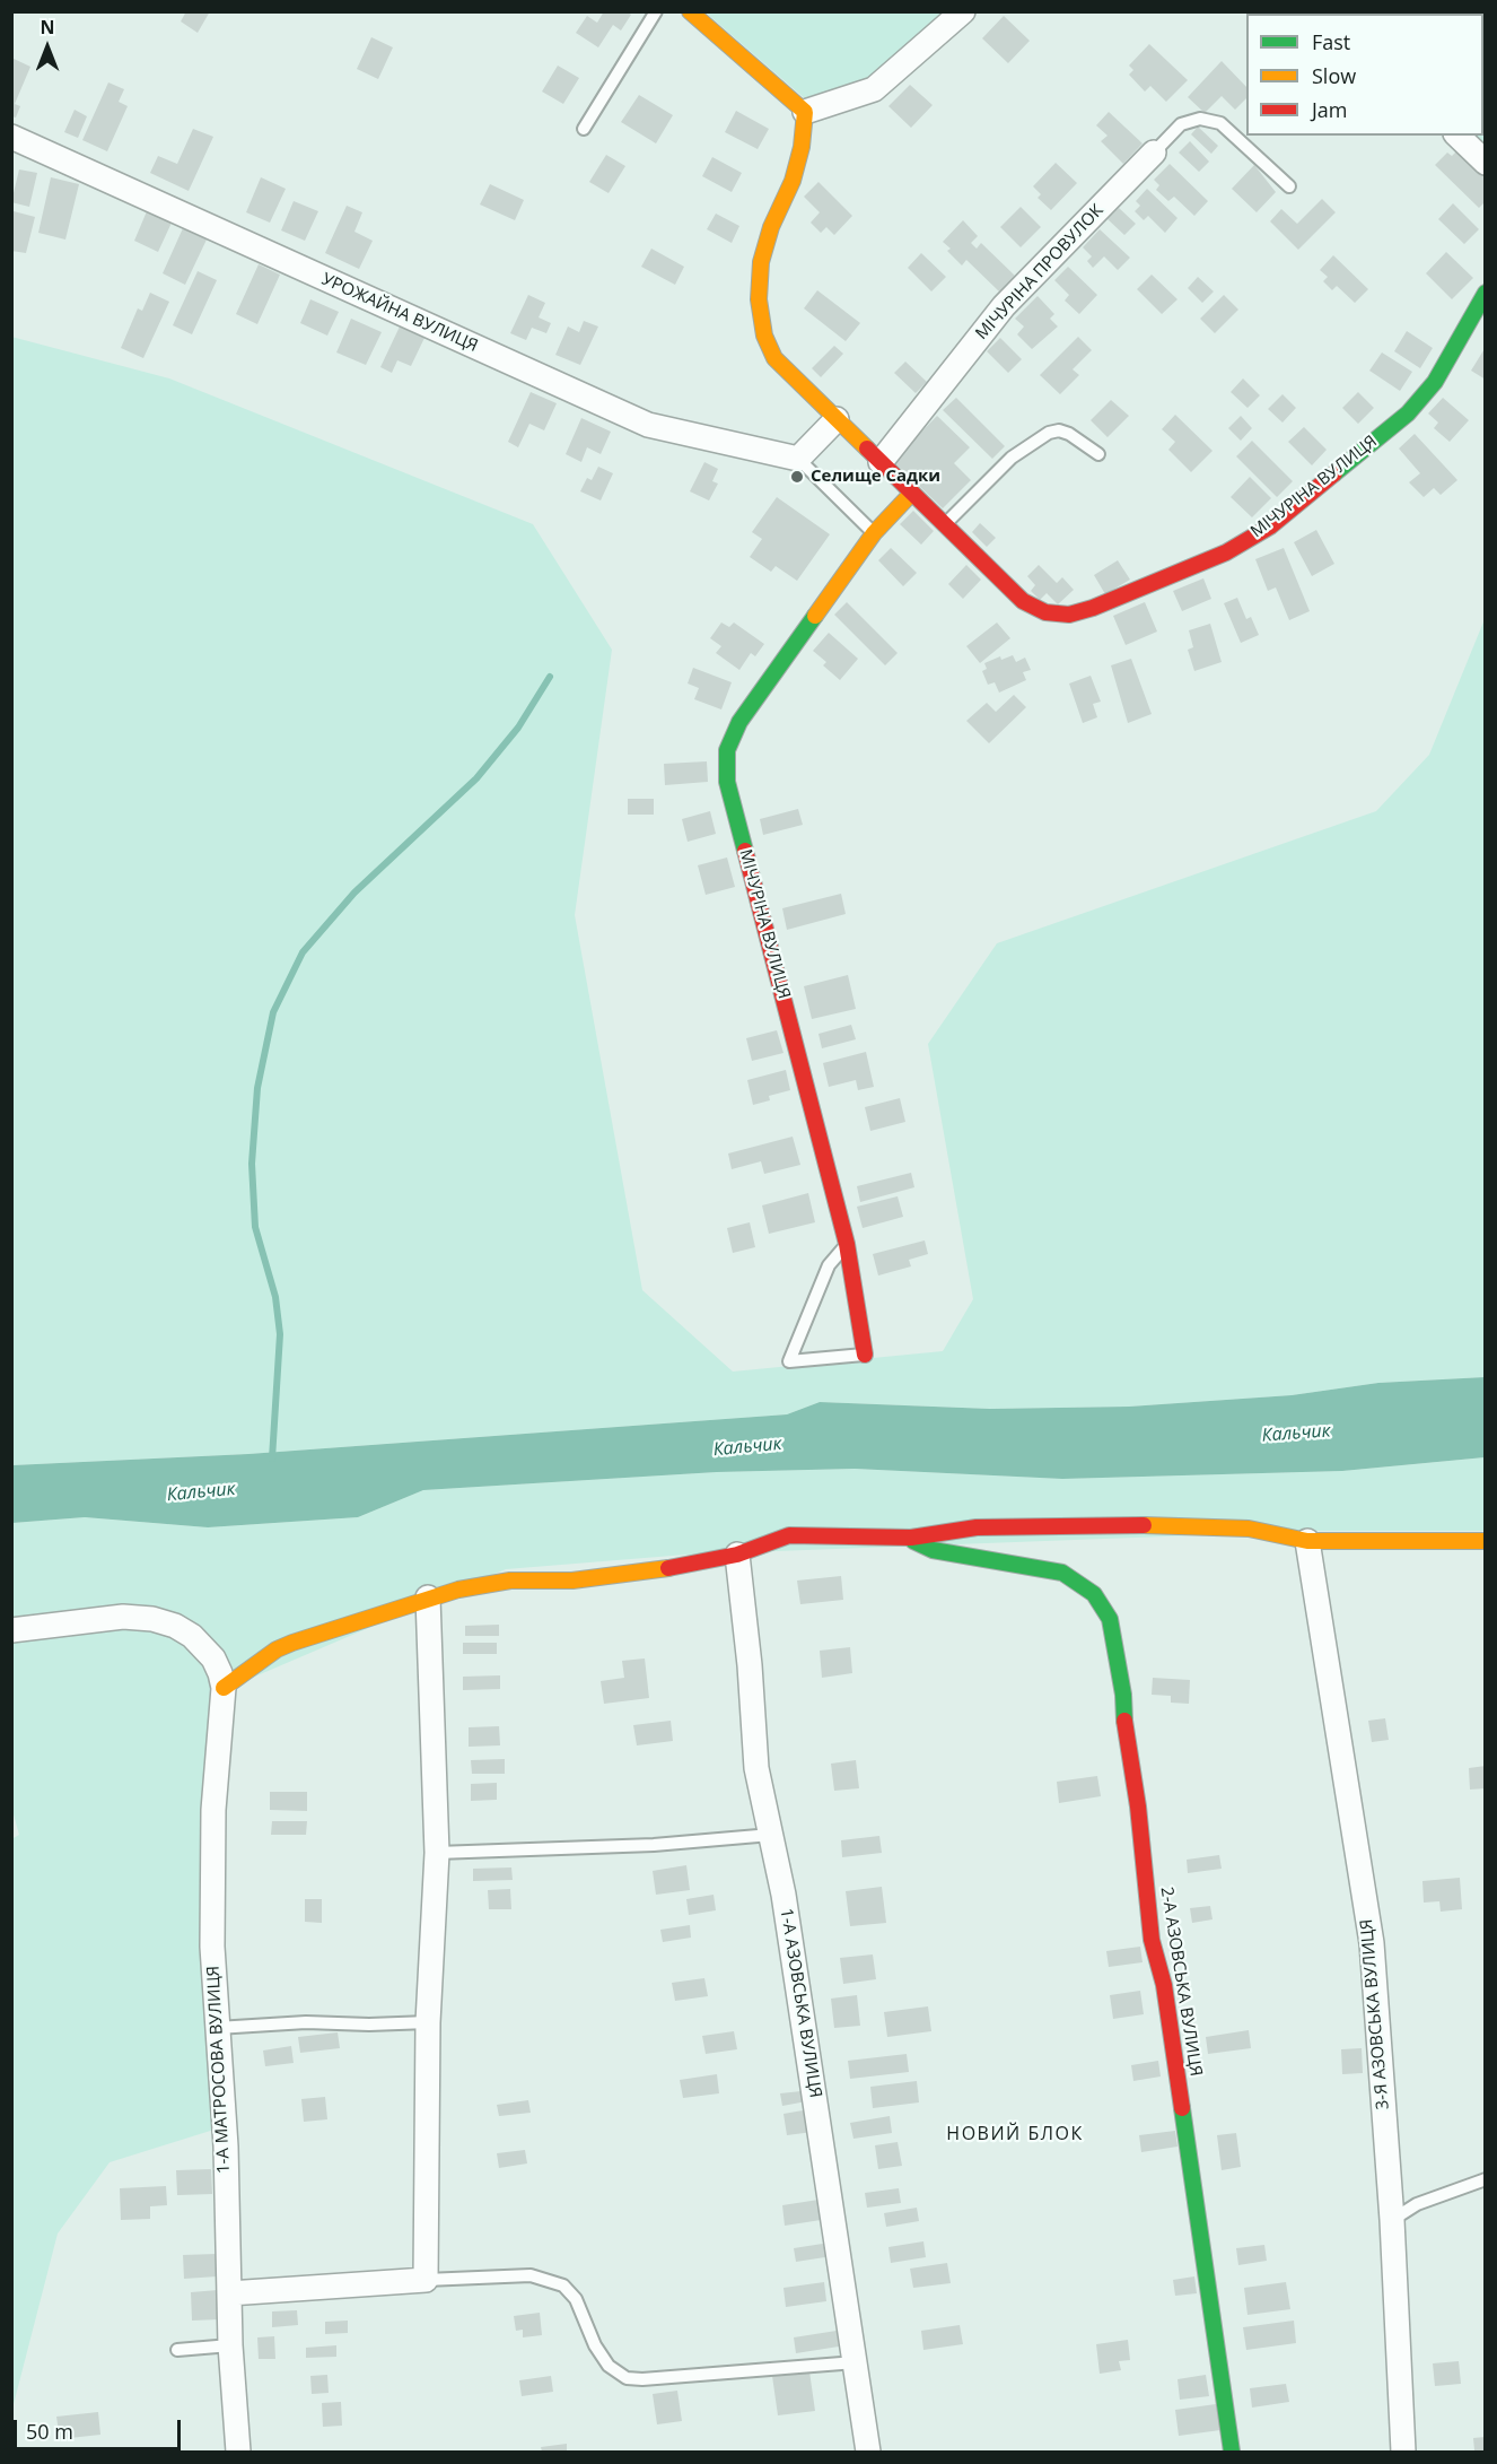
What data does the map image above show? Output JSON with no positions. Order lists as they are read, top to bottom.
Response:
{
  "streets": {
    "street": [
      "МІЧУРІНА ПРОВУЛОК",
      "УРОЖАЙНА ВУЛИЦЯ",
      "МІЧУРІНА ВУЛИЦЯ",
      "2-А АЗОВСЬКА ВУЛИЦЯ",
      "1-А АЗОВСЬКА ВУЛИЦЯ",
      "3-Я АЗОВСЬКА ВУЛИЦЯ",
      "1-А МАТРОСОВА ВУЛИЦЯ"
    ]
  },
  "crossings": [
    ["МІЧУРІНА ПРОВУЛОК", "МІЧУРІНА ВУЛИЦЯ"]
  ],
  "districts": ["НОВИЙ БЛОК"],
  "water": ["Кальчик"],
  "places": ["Селище Садки"],
  "legend": ["Fast", "Slow", "Jam"],
  "scale_bar": "50 m",
  "north": "top"
}
